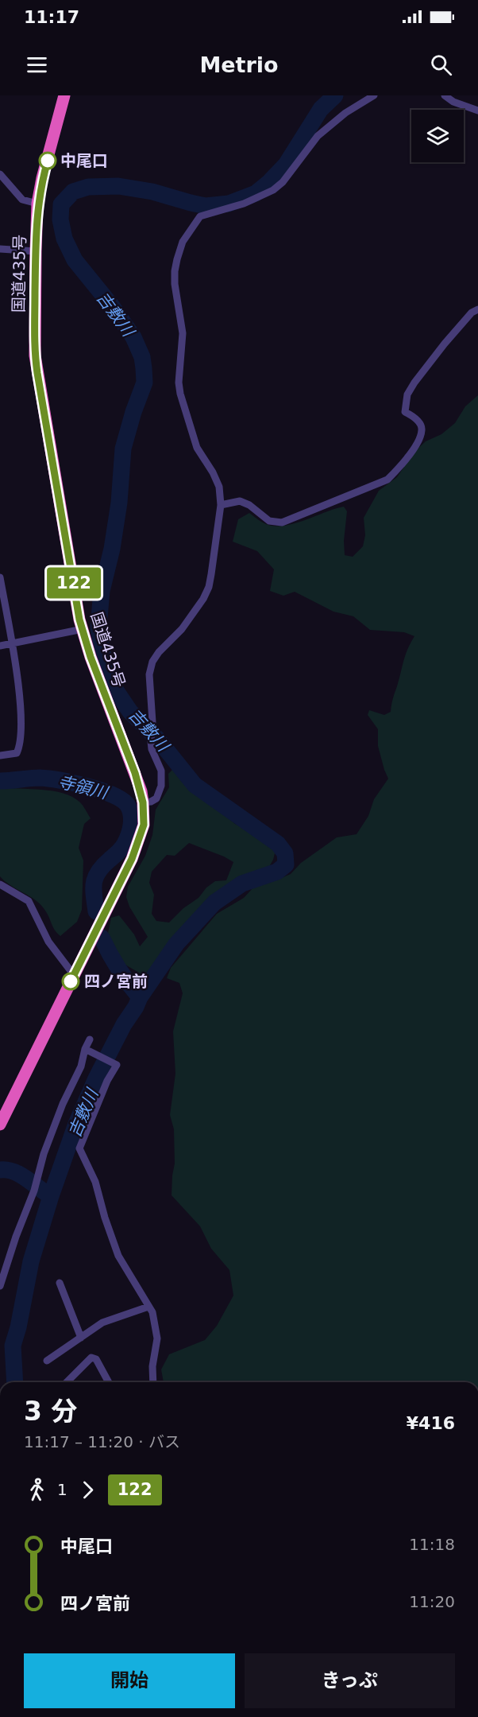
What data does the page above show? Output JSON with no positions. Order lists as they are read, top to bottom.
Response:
{
  "streets": {
    "highway": ["国道435号"]
  },
  "water": ["吉敷川", "寺領川"],
  "places": ["中尾口", "四ノ宮前"],
  "lines": ["bus line 122"],
  "page": {
    "status": "11:17",
    "header": "Metrio",
    "on_map": "122",
    "heading": ["3 分", "11:17 – 11:20 · バス", "¥416"],
    "legs": ["1", "122"],
    "list": [
      {
        "name": "中尾口",
        "value": "11:18"
      },
      {
        "name": "四ノ宮前",
        "value": "11:20"
      }
    ],
    "buttons": ["開始", "きっぷ"]
  }
}
